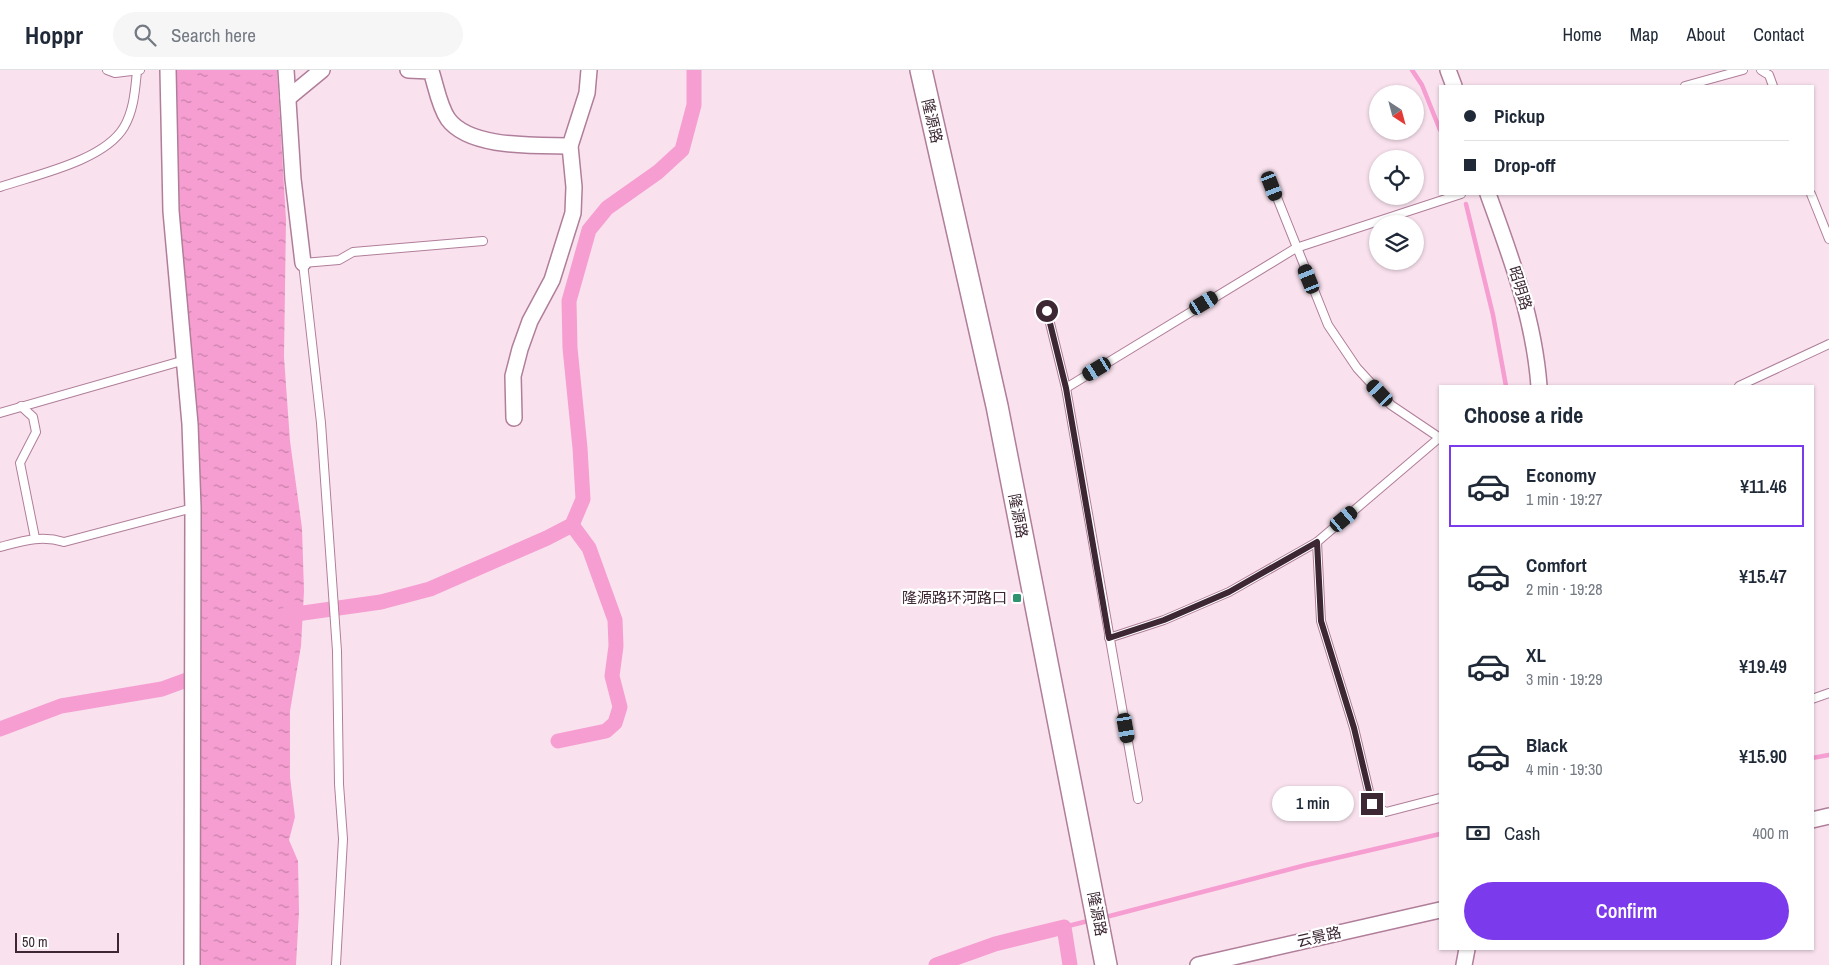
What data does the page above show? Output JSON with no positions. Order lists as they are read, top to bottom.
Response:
{
  "streets": {
    "main road": ["隆源路"],
    "street": ["昭明路", "云景路"]
  },
  "places": {
    "transit": ["隆源路环河路口"]
  },
  "scale_bar": "50 m",
  "north": "bottom right",
  "page": {
    "header": "Hoppr",
    "search": "Search here",
    "nav": [
      "Home",
      "Map",
      "About",
      "Contact"
    ],
    "banner": ["Pickup", "Drop-off"],
    "heading": "Choose a ride",
    "list": [
      {
        "name": "Economy",
        "note": "1 min · 19:27",
        "value": "¥11.46"
      },
      {
        "name": "Comfort",
        "note": "2 min · 19:28",
        "value": "¥15.47"
      },
      {
        "name": "XL",
        "note": "3 min · 19:29",
        "value": "¥19.49"
      },
      {
        "name": "Black",
        "note": "4 min · 19:30",
        "value": "¥15.90"
      }
    ],
    "bubble": "1 min",
    "pay": ["Cash", "400 m"],
    "buttons": "Confirm",
    "scale": "50 m"
  }
}
